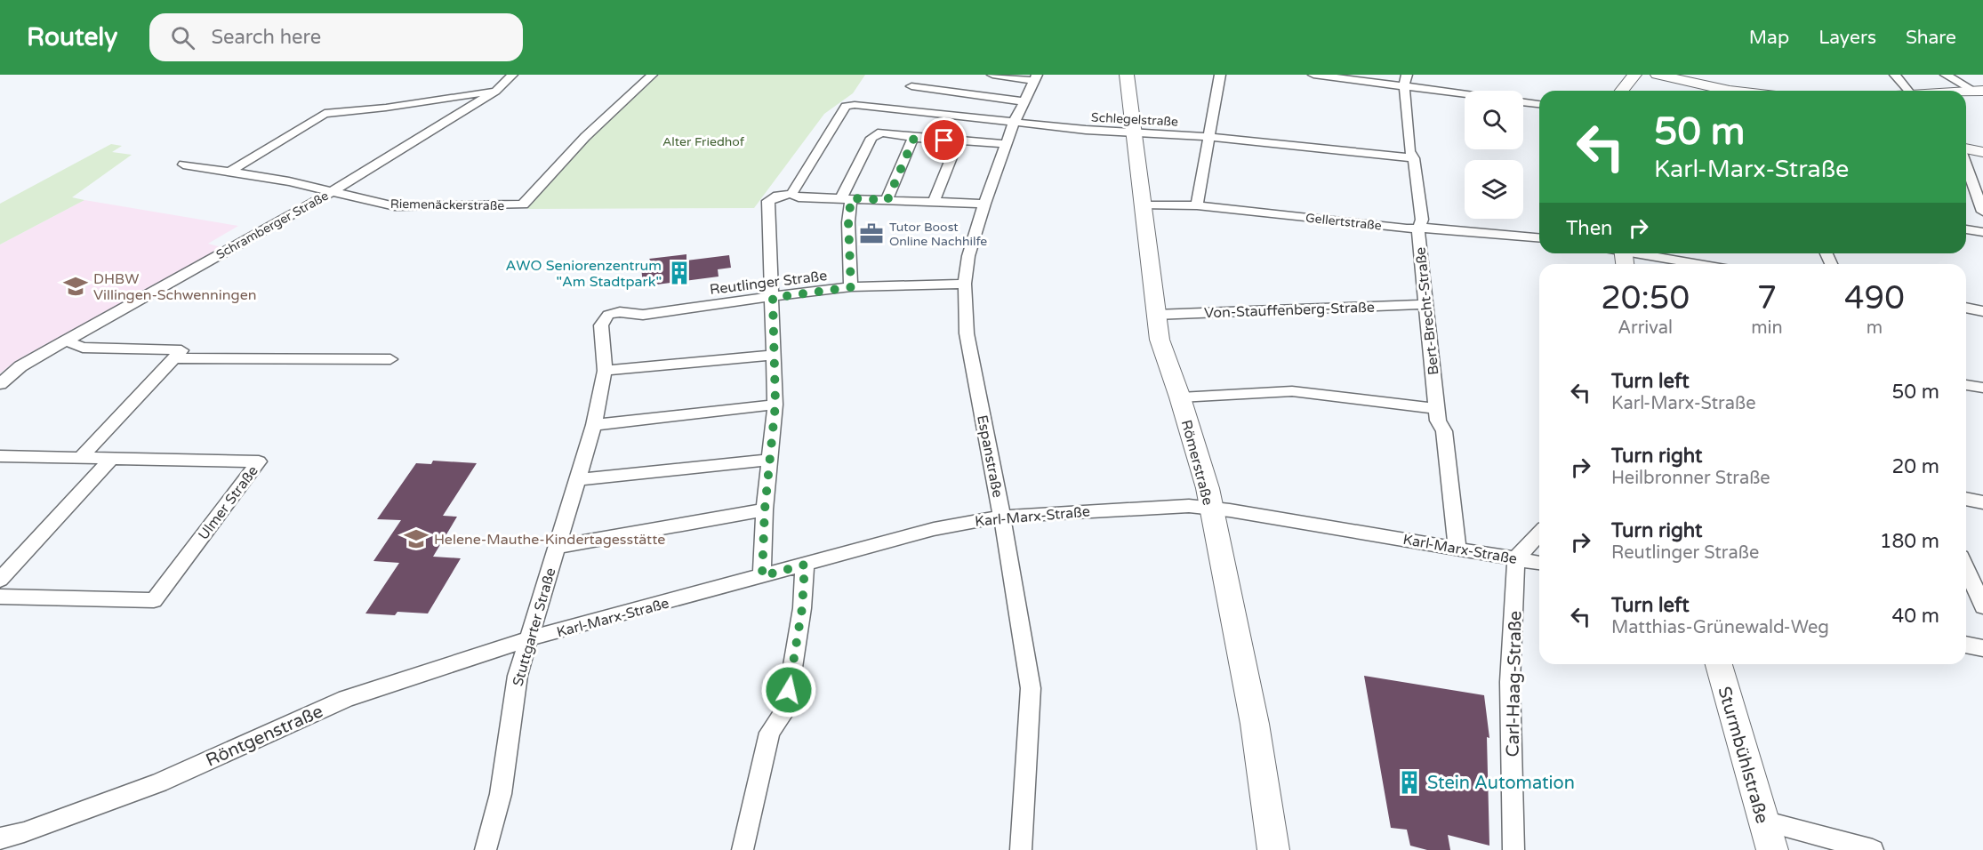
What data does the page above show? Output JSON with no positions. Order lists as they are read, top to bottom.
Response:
{
  "streets": {
    "street": [
      "Schlegelstraße",
      "Riemenäckerstraße",
      "Gellertstraße",
      "Schramberger Straße",
      "Reutlinger Straße",
      "Von-Stauffenberg-Straße",
      "Bert-Brecht-Straße",
      "Espanstraße",
      "Römerstraße",
      "Ulmer Straße",
      "Karl-Marx-Straße",
      "Stuttgarter Straße",
      "Carl-Haag-Straße",
      "Röntgenstraße",
      "Sturmbühlstraße"
    ]
  },
  "crossings": [
    ["Schlegelstraße", "Bert-Brecht-Straße"],
    ["Schlegelstraße", "Espanstraße"],
    ["Schlegelstraße", "Römerstraße"],
    ["Riemenäckerstraße", "Schramberger Straße"],
    ["Gellertstraße", "Bert-Brecht-Straße"],
    ["Gellertstraße", "Römerstraße"],
    ["Reutlinger Straße", "Espanstraße"],
    ["Reutlinger Straße", "Stuttgarter Straße"],
    ["Von-Stauffenberg-Straße", "Bert-Brecht-Straße"],
    ["Von-Stauffenberg-Straße", "Römerstraße"],
    ["Bert-Brecht-Straße", "Karl-Marx-Straße"],
    ["Espanstraße", "Karl-Marx-Straße"],
    ["Römerstraße", "Karl-Marx-Straße"],
    ["Karl-Marx-Straße", "Stuttgarter Straße"],
    ["Karl-Marx-Straße", "Carl-Haag-Straße"],
    ["Karl-Marx-Straße", "Röntgenstraße"],
    ["Stuttgarter Straße", "Röntgenstraße"]
  ],
  "parks": ["Alter Friedhof"],
  "places": {
    "office": ["Tutor Boost Online Nachhilfe"],
    "building": ["AWO Seniorenzentrum \"Am Stadtpark\"", "Stein Automation"],
    "school or university": ["DHBW Villingen-Schwenningen", "Helene-Mauthe-Kindertagesstätte"]
  },
  "page": {
    "header": "Routely",
    "search": "Search here",
    "nav": ["Map", "Layers", "Share"],
    "turn": ["50 m", "Karl-Marx-Straße"],
    "then": "Then",
    "eta": [
      "20:50",
      "Arrival",
      "7",
      "min",
      "490",
      "m"
    ],
    "list": [
      {
        "name": "Turn left",
        "note": "Karl-Marx-Straße",
        "value": "50 m"
      },
      {
        "name": "Turn right",
        "note": "Heilbronner Straße",
        "value": "20 m"
      },
      {
        "name": "Turn right",
        "note": "Reutlinger Straße",
        "value": "180 m"
      },
      {
        "name": "Turn left",
        "note": "Matthias-Grünewald-Weg",
        "value": "40 m"
      }
    ]
  }
}
